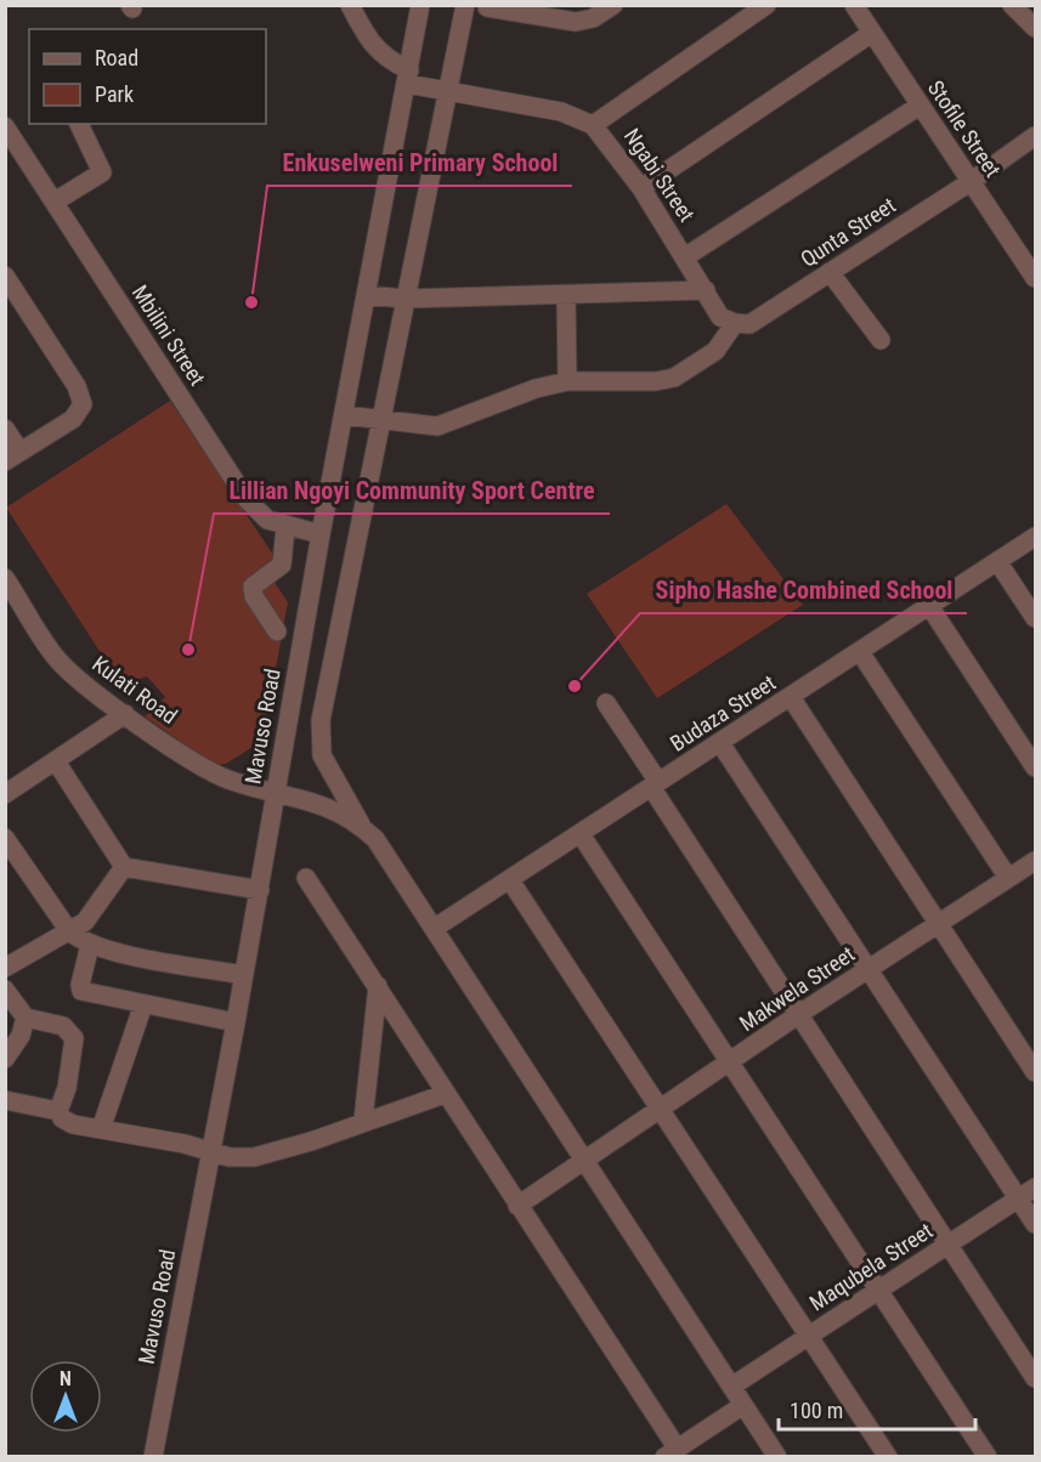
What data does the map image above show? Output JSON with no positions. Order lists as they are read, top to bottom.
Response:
{
  "streets": {
    "street": [
      "Stofile Street",
      "Ngabi Street",
      "Qunta Street",
      "Mbilini Street",
      "Kulati Road",
      "Budaza Street",
      "Mavuso Road",
      "Makwela Street",
      "Maqubela Street"
    ]
  },
  "crossings": [
    ["Stofile Street", "Qunta Street"],
    ["Ngabi Street", "Qunta Street"],
    ["Ngabi Street", "Mavuso Road"],
    ["Mbilini Street", "Mavuso Road"],
    ["Kulati Road", "Mavuso Road"]
  ],
  "places": ["Enkuselweni Primary School", "Lillian Ngoyi Community Sport Centre", "Sipho Hashe Combined School"],
  "legend": ["Road", "Park"],
  "scale_bar": "100 m",
  "north": "top"
}
